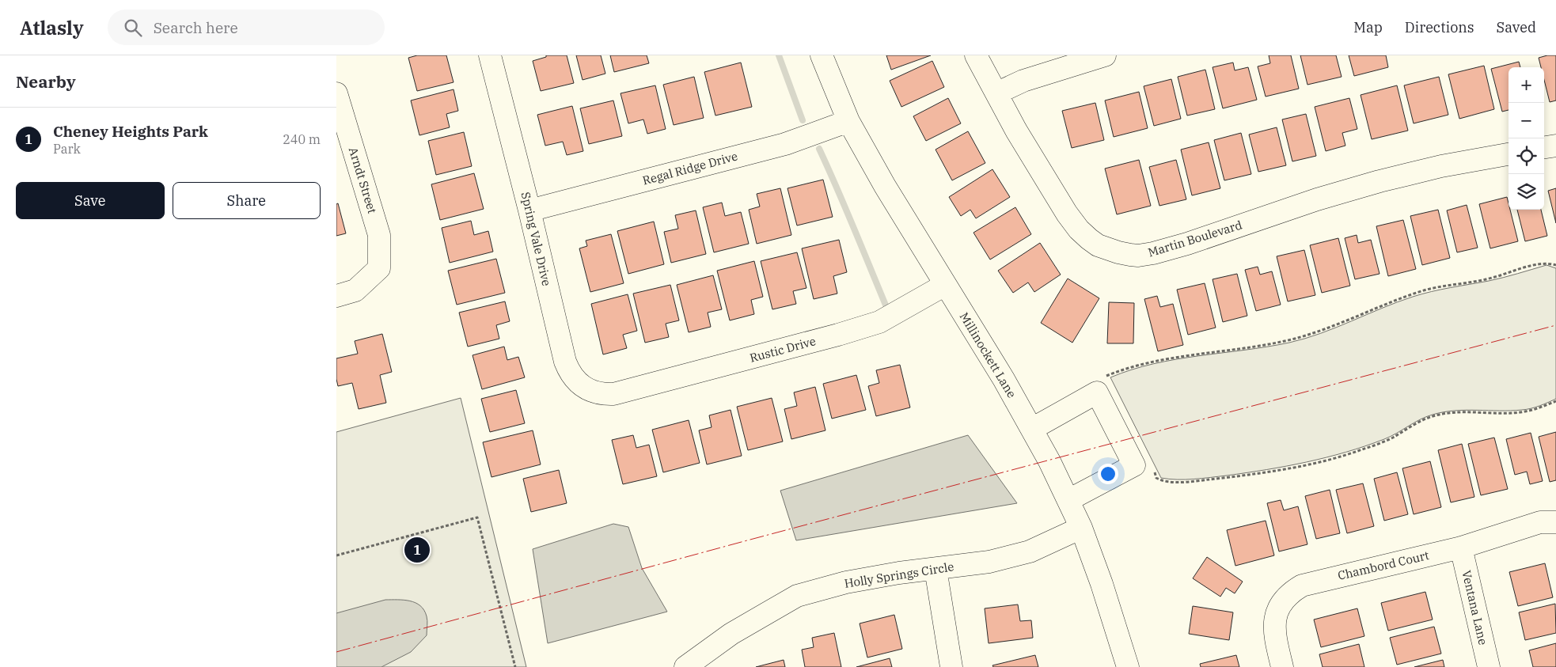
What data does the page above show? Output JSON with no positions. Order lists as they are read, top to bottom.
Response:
{
  "streets": {
    "street": [
      "Regal Ridge Drive",
      "Arndt Street",
      "Spring Vale Drive",
      "Martin Boulevard",
      "Rustic Drive",
      "Millinockett Lane",
      "Chambord Court",
      "Holly Springs Circle",
      "Ventana Lane"
    ]
  },
  "crossings": [
    ["Regal Ridge Drive", "Spring Vale Drive"],
    ["Regal Ridge Drive", "Millinockett Lane"],
    ["Spring Vale Drive", "Rustic Drive"],
    ["Rustic Drive", "Millinockett Lane"],
    ["Millinockett Lane", "Holly Springs Circle"],
    ["Chambord Court", "Ventana Lane"]
  ],
  "page": {
    "header": "Atlasly",
    "search": "Search here",
    "nav": ["Map", "Directions", "Saved"],
    "heading": "Nearby",
    "map_buttons": ["+", "−"],
    "list": [
      {
        "mark": "1",
        "name": "Cheney Heights Park",
        "note": "Park",
        "value": "240 m"
      }
    ],
    "buttons": ["Save", "Share"],
    "pins": "1"
  }
}
